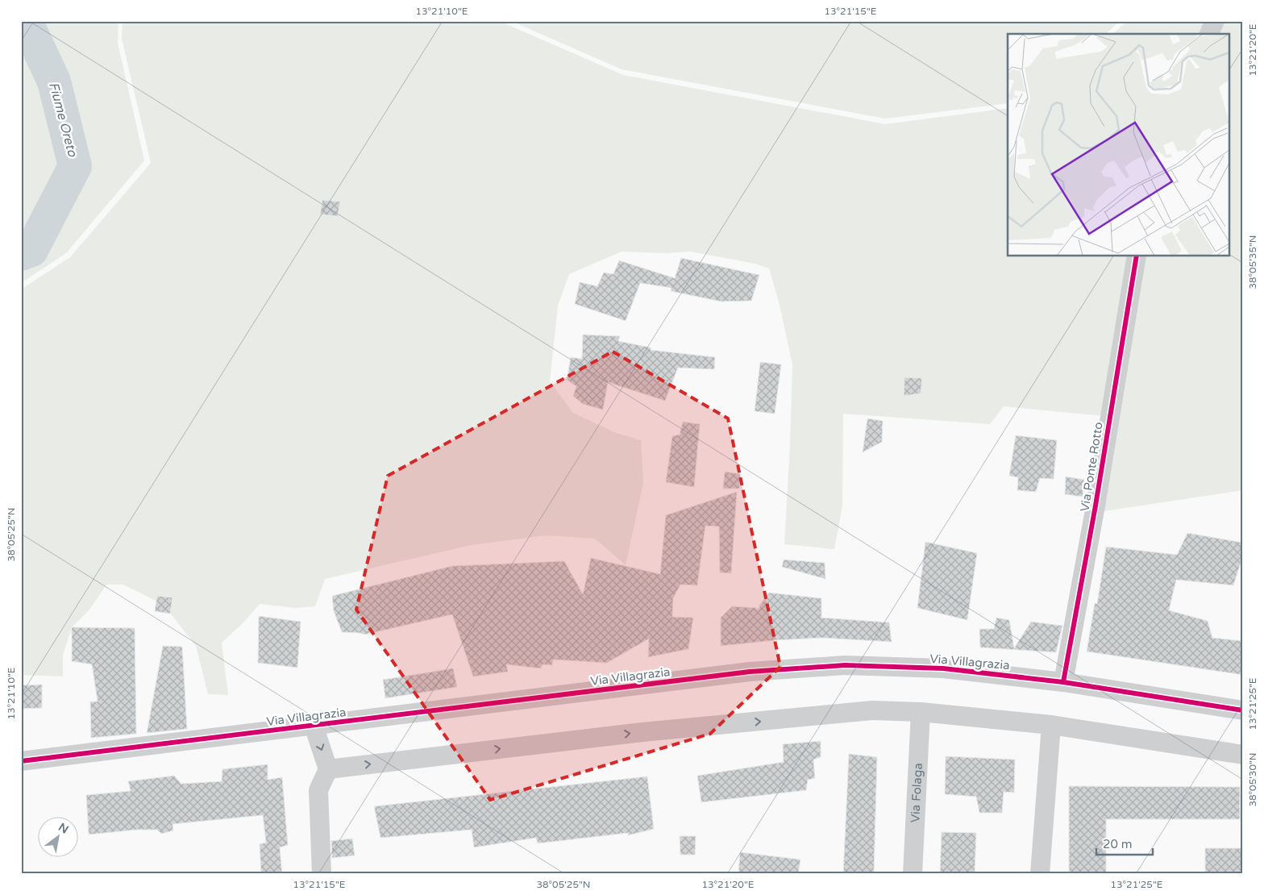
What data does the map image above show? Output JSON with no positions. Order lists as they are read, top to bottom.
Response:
{
  "streets": {
    "street": ["Via Ponte Rotto", "Via Villagrazia", "Via Folaga"]
  },
  "crossings": [
    ["Via Ponte Rotto", "Via Villagrazia"]
  ],
  "water": ["Fiume Oreto"],
  "scale_bar": "20 m",
  "north": "top right",
  "coordinates": [
    "13°21'10\"E",
    "13°21'15\"E",
    "13°21'20\"E",
    "38°05'35\"N",
    "38°05'25\"N",
    "13°21'25\"E",
    "38°05'30\"N"
  ]
}
